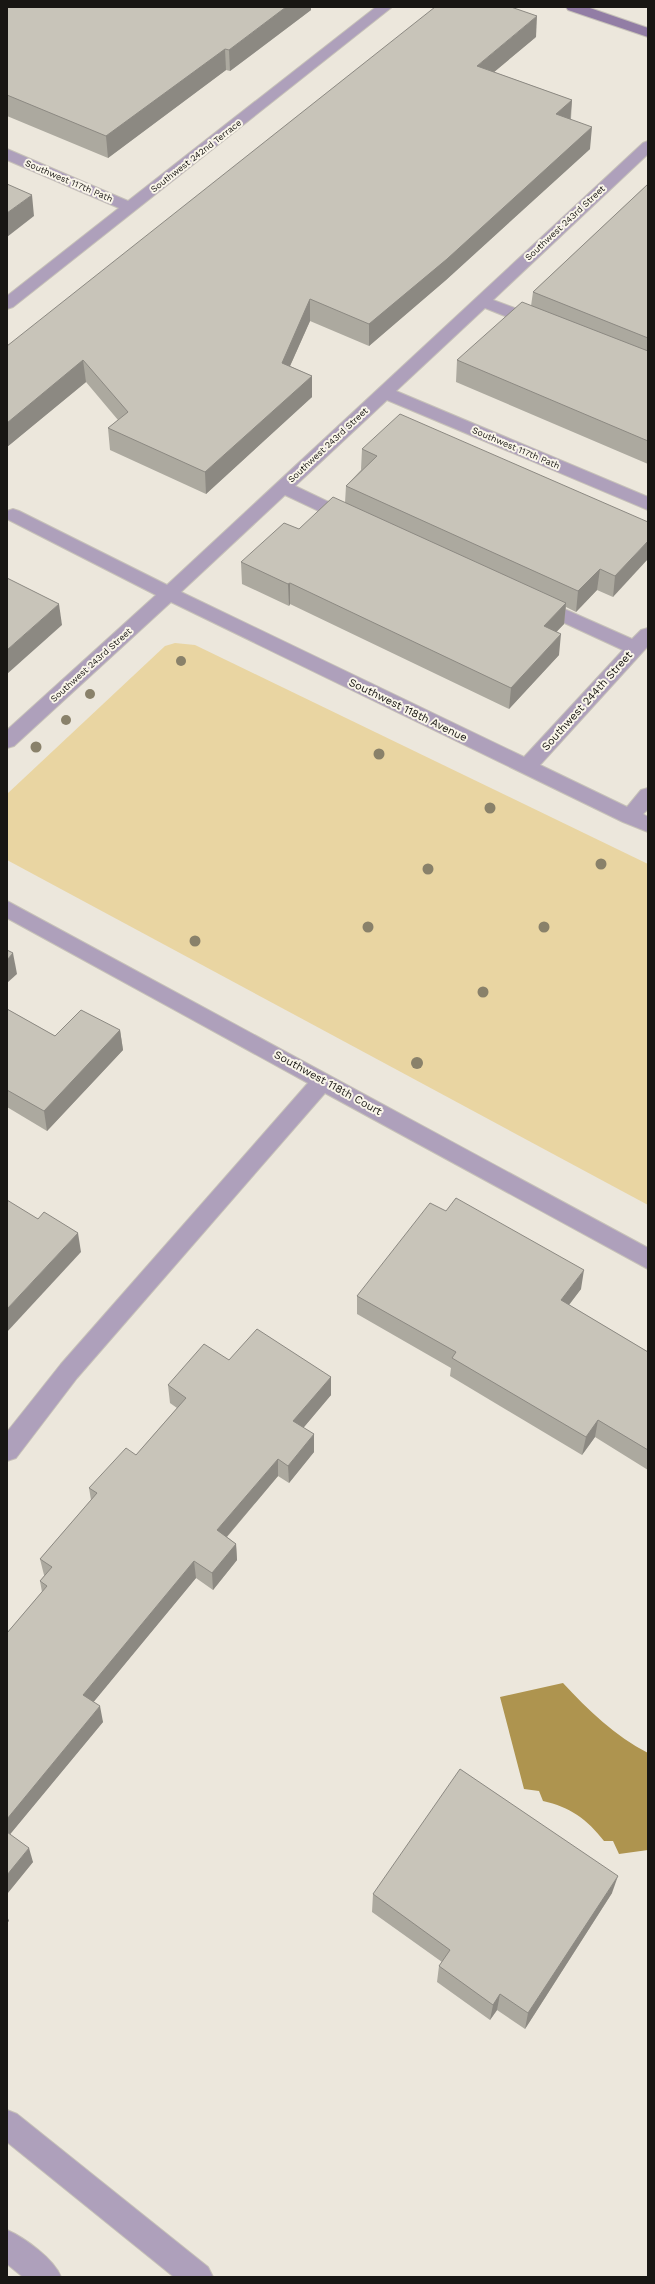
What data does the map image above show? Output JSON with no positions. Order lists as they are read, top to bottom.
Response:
{
  "streets": {
    "street": [
      "Southwest 242nd Terrace",
      "Southwest 117th Path",
      "Southwest 243rd Street",
      "Southwest 244th Street",
      "Southwest 118th Avenue",
      "Southwest 118th Court"
    ]
  },
  "crossings": [
    ["Southwest 242nd Terrace", "Southwest 117th Path"],
    ["Southwest 117th Path", "Southwest 243rd Street"],
    ["Southwest 243rd Street", "Southwest 118th Avenue"],
    ["Southwest 244th Street", "Southwest 118th Avenue"]
  ]
}
